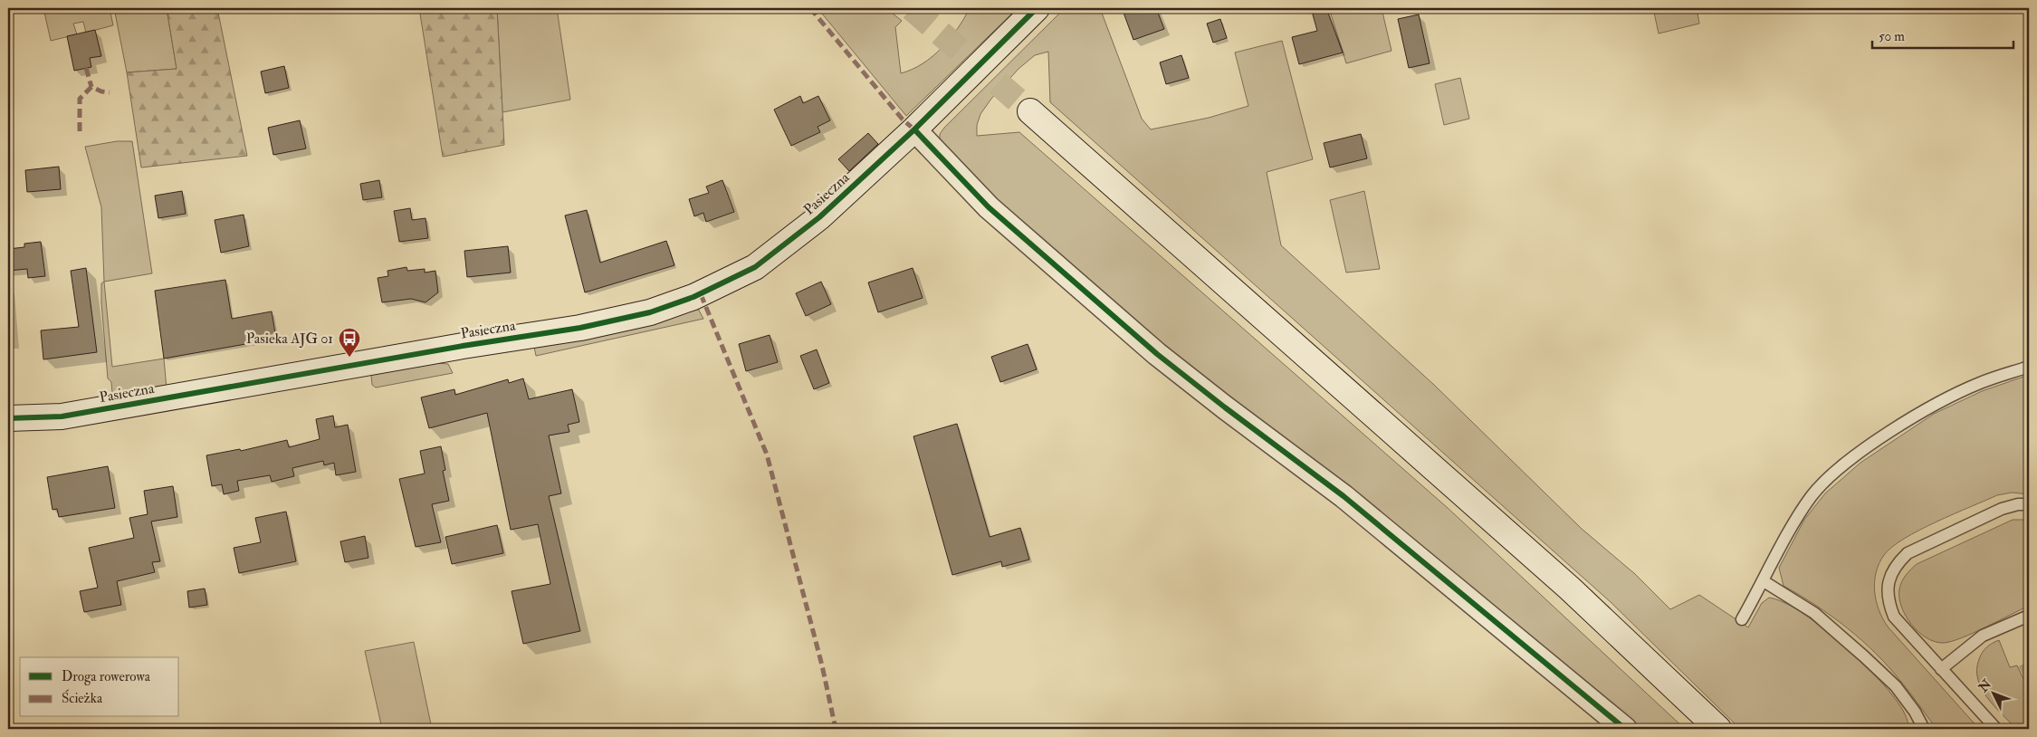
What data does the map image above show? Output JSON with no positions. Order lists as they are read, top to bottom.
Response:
{
  "streets": {
    "street": ["Pasieczna"]
  },
  "places": {
    "bus stop": ["Pasieka AJG 01"]
  },
  "legend": ["Droga rowerowa", "Ścieżka"],
  "scale_bar": "50 m",
  "north": "top left"
}
